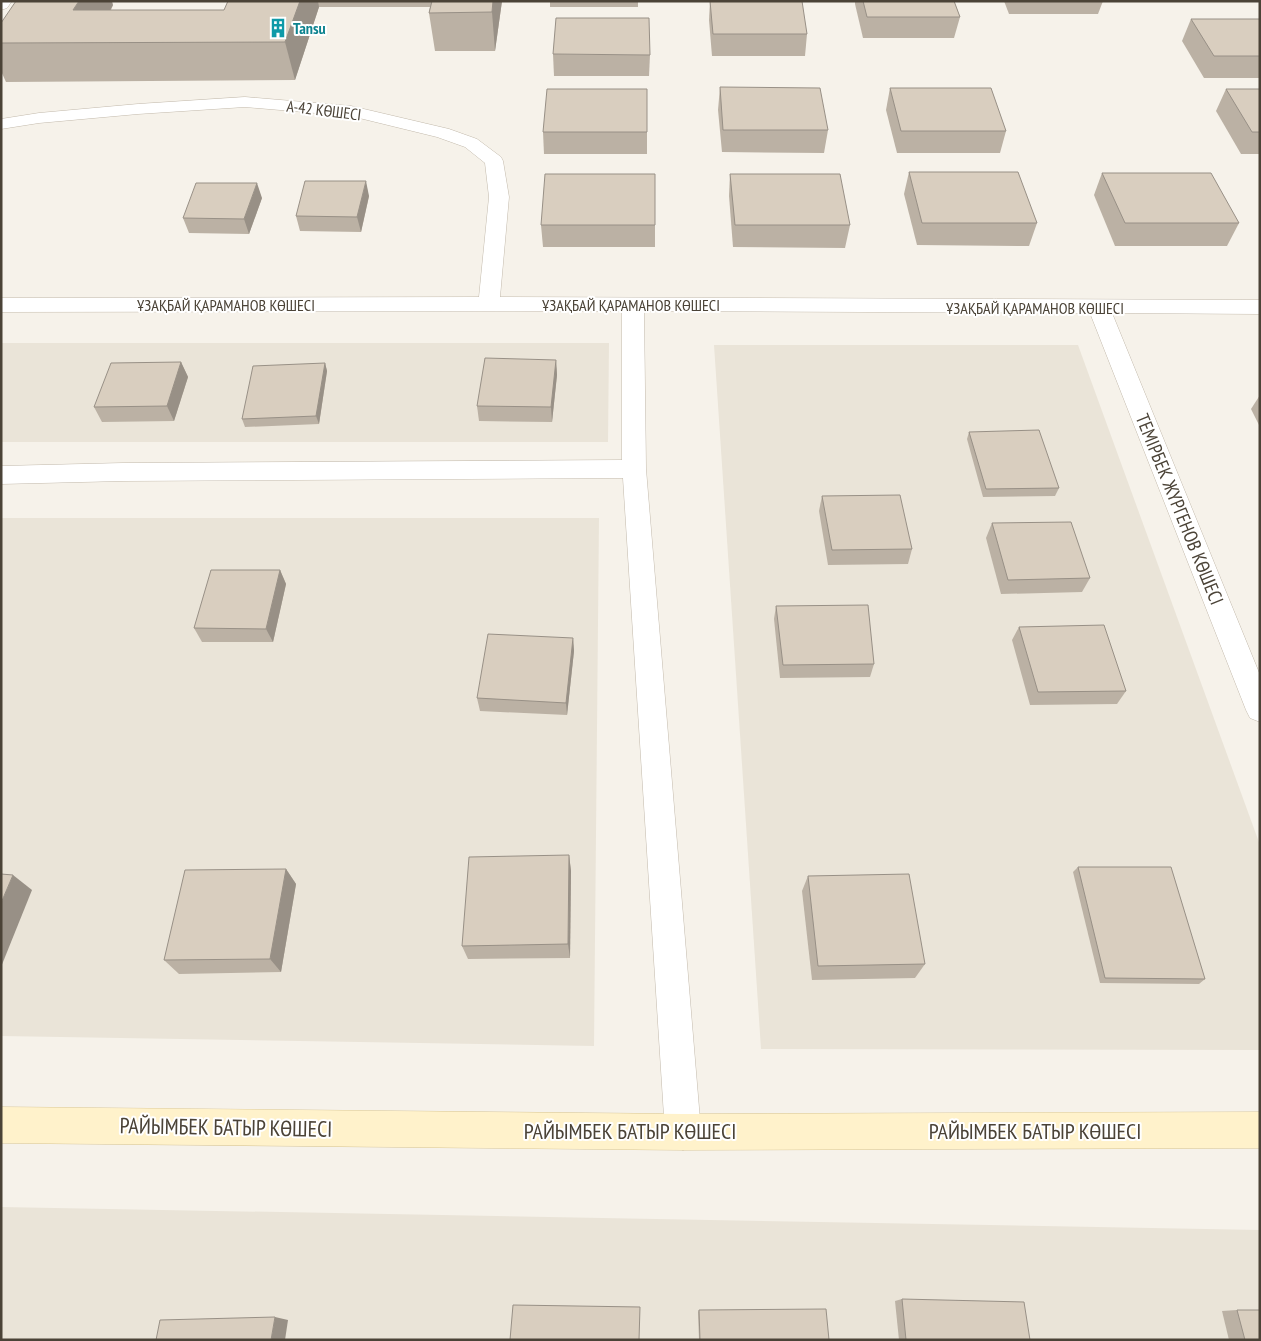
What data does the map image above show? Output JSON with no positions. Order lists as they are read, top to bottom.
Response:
{
  "streets": {
    "street": [
      "А-42 КӨШЕСІ",
      "ҰЗАҚБАЙ ҚАРАМАНОВ КӨШЕСІ",
      "ТЕМІРБЕК ЖҮРГЕНОВ КӨШЕСІ",
      "РАЙЫМБЕК БАТЫР КӨШЕСІ"
    ]
  },
  "crossings": [
    ["А-42 КӨШЕСІ", "ҰЗАҚБАЙ ҚАРАМАНОВ КӨШЕСІ"],
    ["ҰЗАҚБАЙ ҚАРАМАНОВ КӨШЕСІ", "ТЕМІРБЕК ЖҮРГЕНОВ КӨШЕСІ"]
  ],
  "places": {
    "building": ["Tansu"]
  }
}
